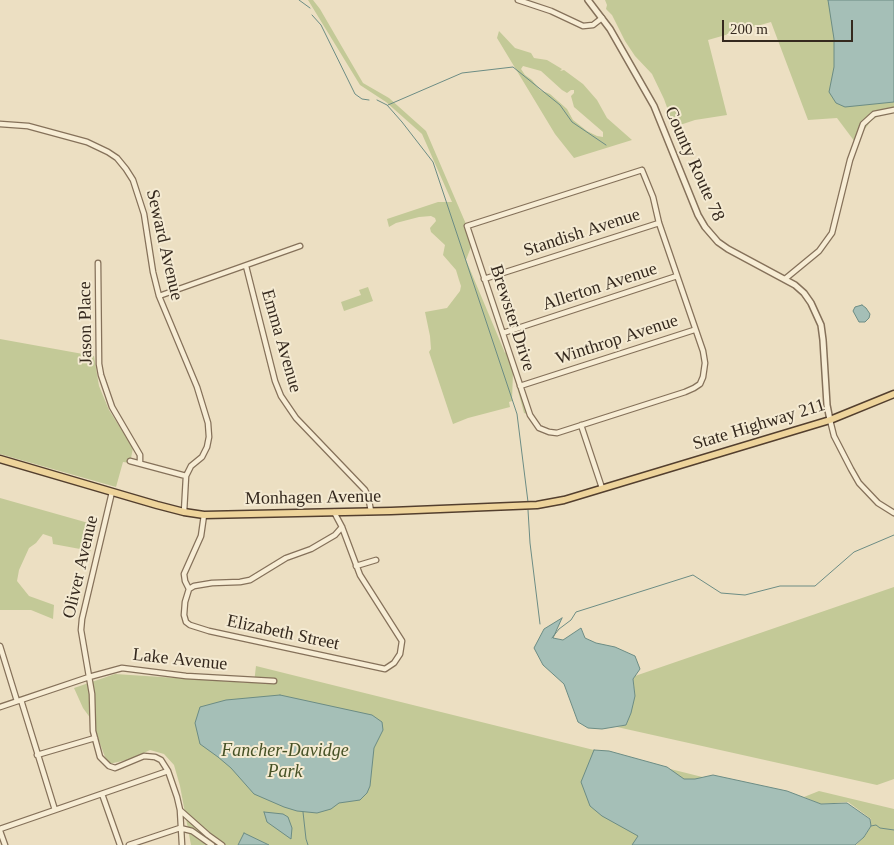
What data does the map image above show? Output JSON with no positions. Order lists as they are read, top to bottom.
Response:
{
  "streets": {
    "main road": ["State Highway 211", "Monhagen Avenue"],
    "street": [
      "County Route 78",
      "Standish Avenue",
      "Seward Avenue",
      "Allerton Avenue",
      "Brewster Drive",
      "Jason Place",
      "Winthrop Avenue",
      "Emma Avenue",
      "Oliver Avenue",
      "Elizabeth Street",
      "Lake Avenue"
    ]
  },
  "crossings": [
    ["County Route 78", "State Highway 211"],
    ["Standish Avenue", "Brewster Drive"],
    ["Allerton Avenue", "Brewster Drive"],
    ["Brewster Drive", "Winthrop Avenue"],
    ["Emma Avenue", "Monhagen Avenue"],
    ["State Highway 211", "Monhagen Avenue"],
    ["Monhagen Avenue", "Oliver Avenue"],
    ["Oliver Avenue", "Lake Avenue"]
  ],
  "parks": ["Fancher-Davidge Park"],
  "scale_bar": "200 m"
}
